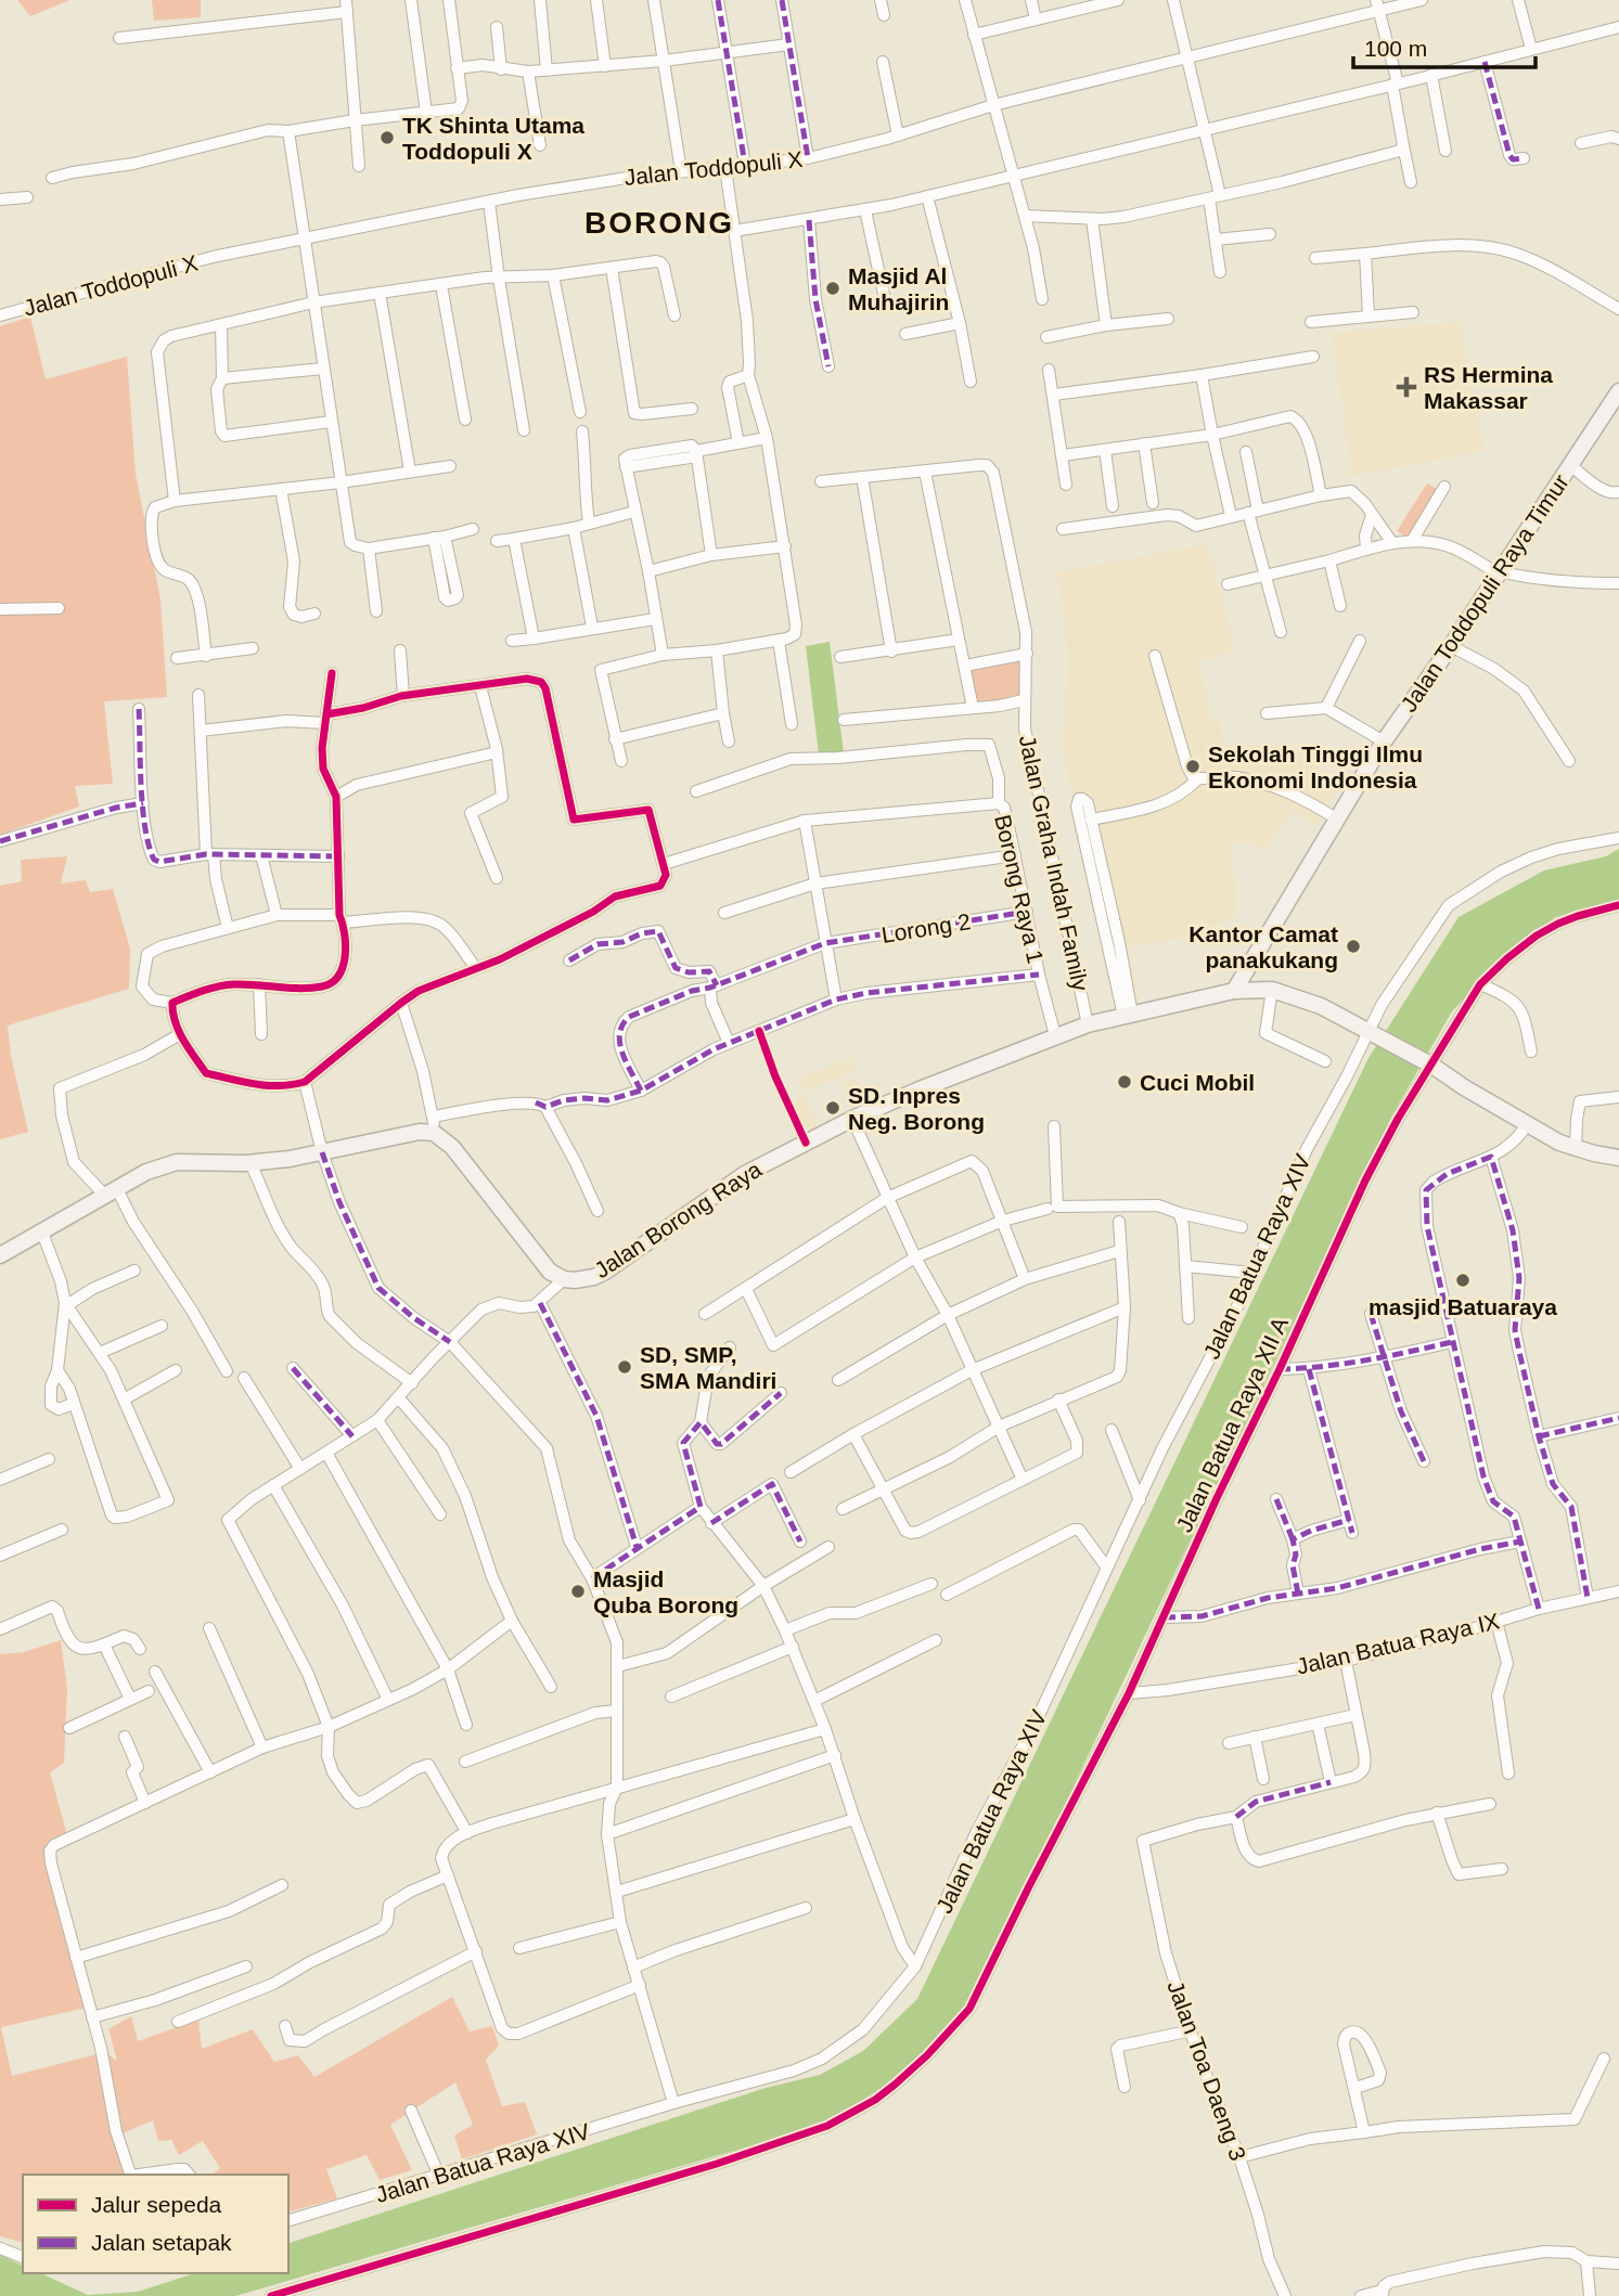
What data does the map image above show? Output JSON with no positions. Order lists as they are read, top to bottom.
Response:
{
  "streets": {
    "main road": ["Jalan Toddopuli Raya Timur", "Jalan Borong Raya"],
    "street": [
      "Jalan Toddopuli X",
      "Jalan Graha Indah Family",
      "Borong Raya 1",
      "Lorong 2",
      "Jalan Batua Raya XIV",
      "Jalan Batua Raya XII A",
      "Jalan Batua Raya IX",
      "Jalan Toa Daeng 3"
    ]
  },
  "crossings": [
    ["Jalan Toddopuli Raya Timur", "Jalan Borong Raya"],
    ["Jalan Graha Indah Family", "Jalan Borong Raya"],
    ["Borong Raya 1", "Lorong 2"],
    ["Borong Raya 1", "Jalan Borong Raya"],
    ["Jalan Batua Raya XII A", "Jalan Batua Raya IX"]
  ],
  "districts": ["BORONG"],
  "places": {
    "other": [
      "TK Shinta Utama Toddopuli X",
      "Masjid Al Muhajirin",
      "Sekolah Tinggi Ilmu Ekonomi Indonesia",
      "Kantor Camat panakukang",
      "Cuci Mobil",
      "SD. Inpres Neg. Borong",
      "masjid Batuaraya",
      "SD, SMP, SMA Mandiri",
      "Masjid Quba Borong"
    ],
    "health": ["RS Hermina Makassar"]
  },
  "legend": ["Jalur sepeda", "Jalan setapak"],
  "scale_bar": "100 m"
}
